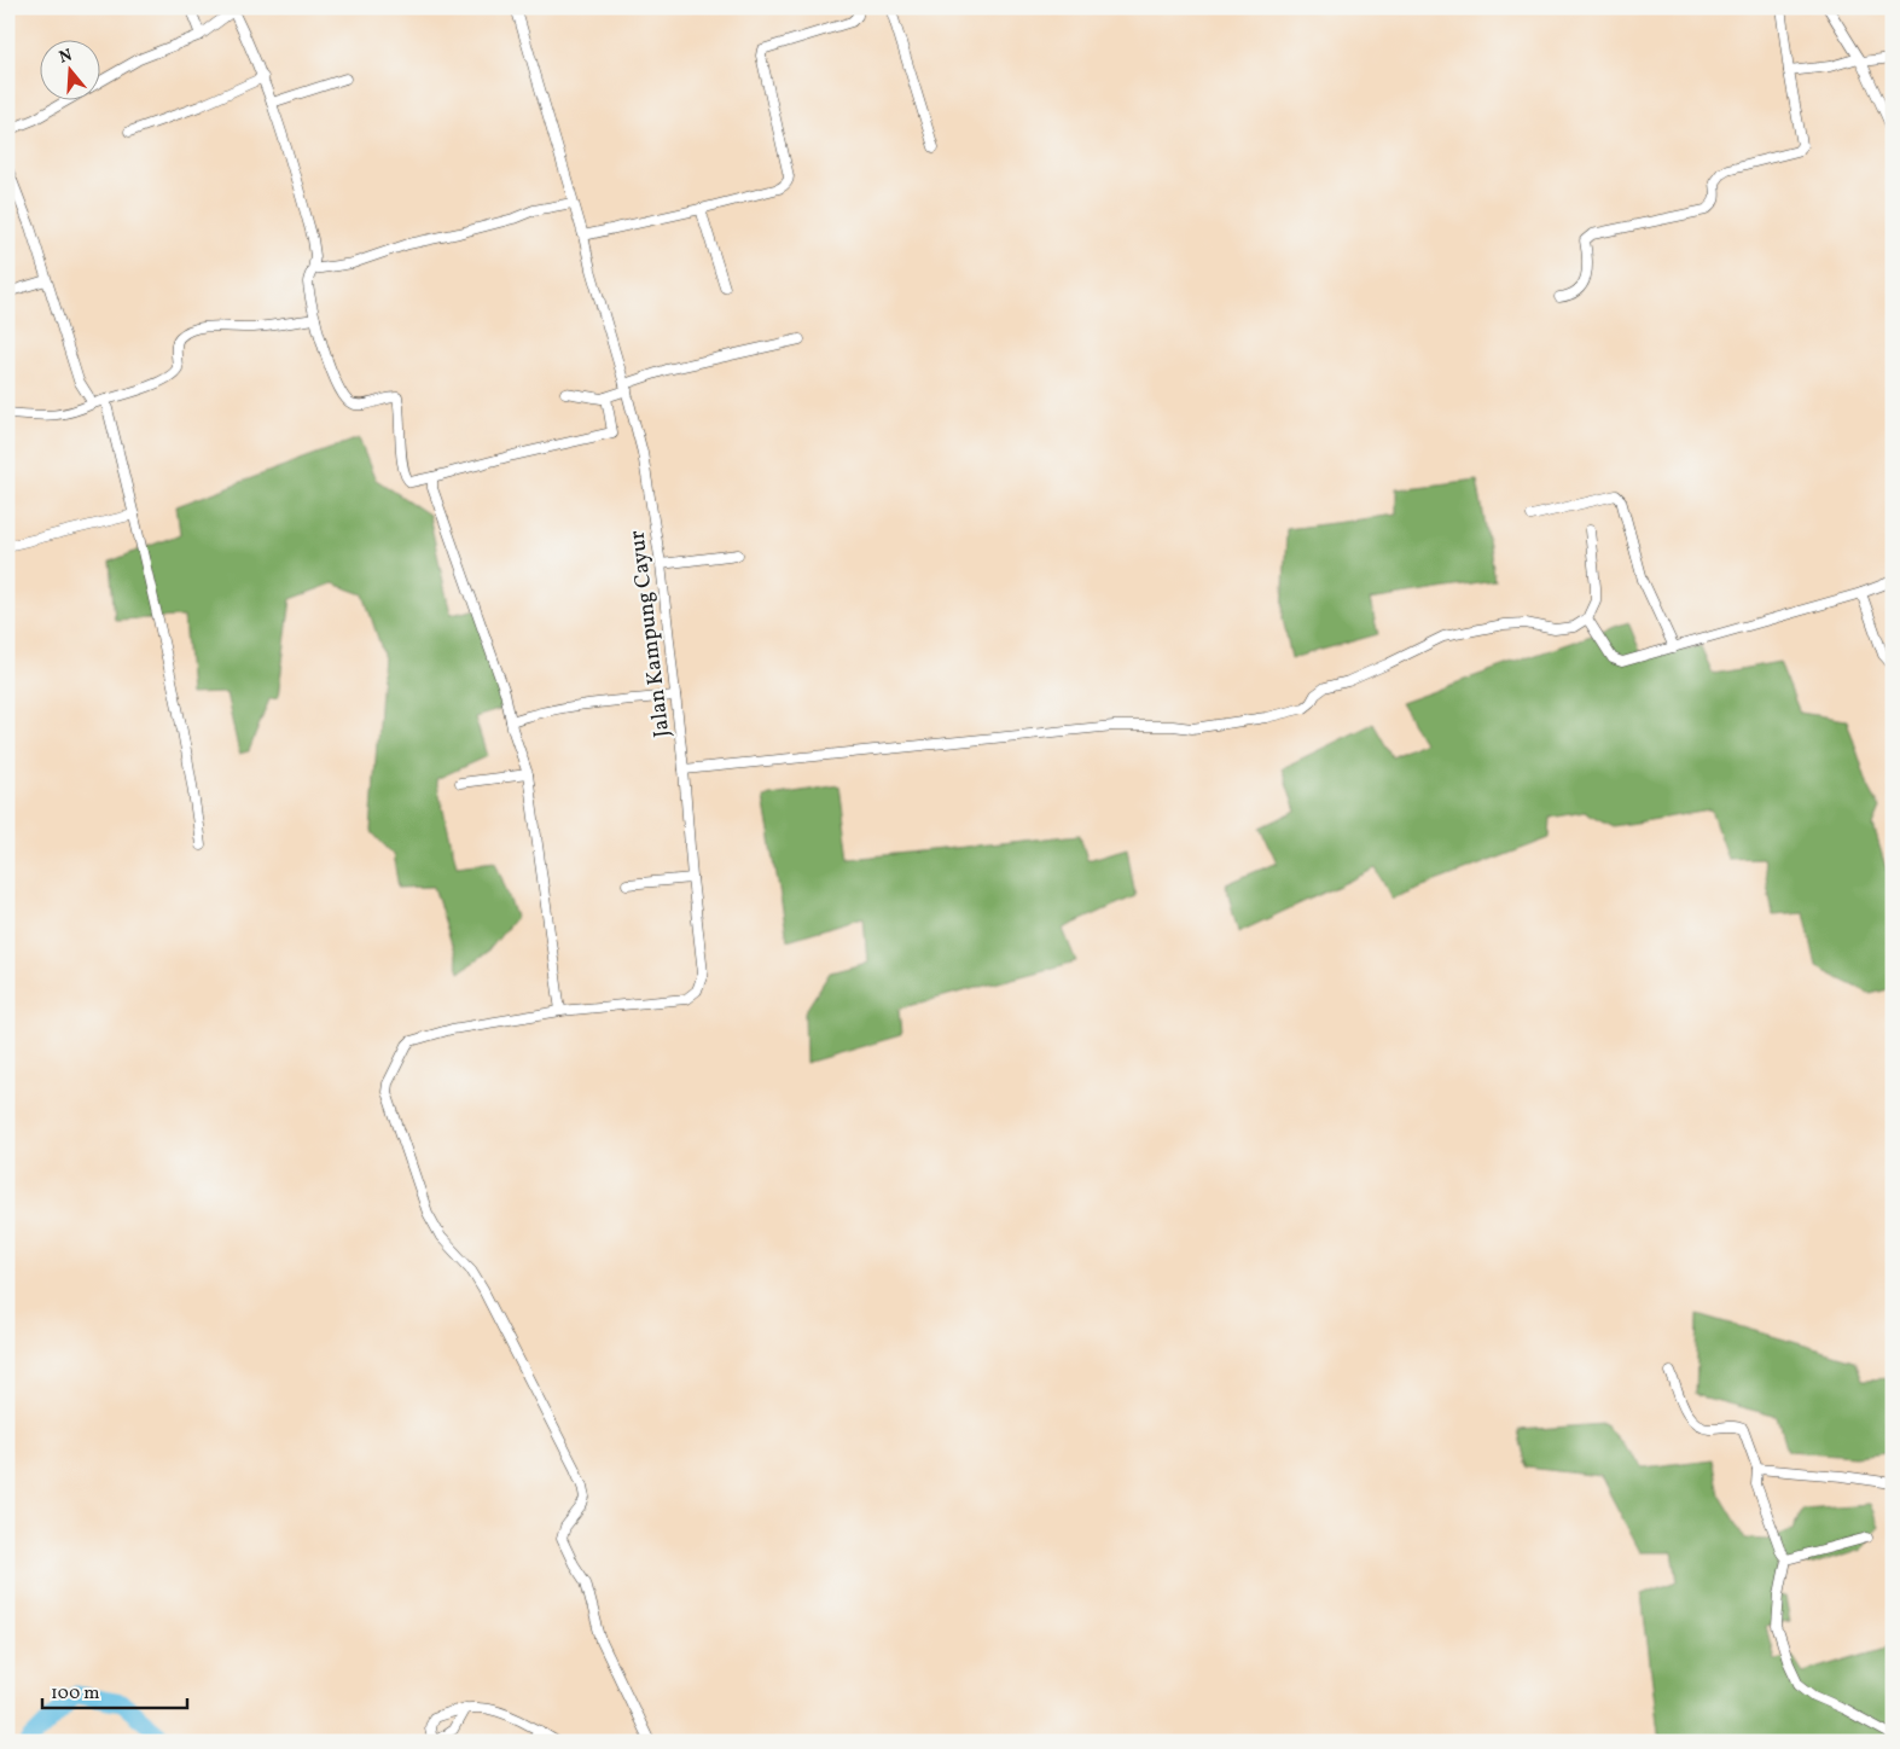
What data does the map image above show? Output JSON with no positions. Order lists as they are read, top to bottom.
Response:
{
  "streets": {
    "street": ["Jalan Kampung Cayur"]
  },
  "scale_bar": "100 m",
  "north": "top"
}
